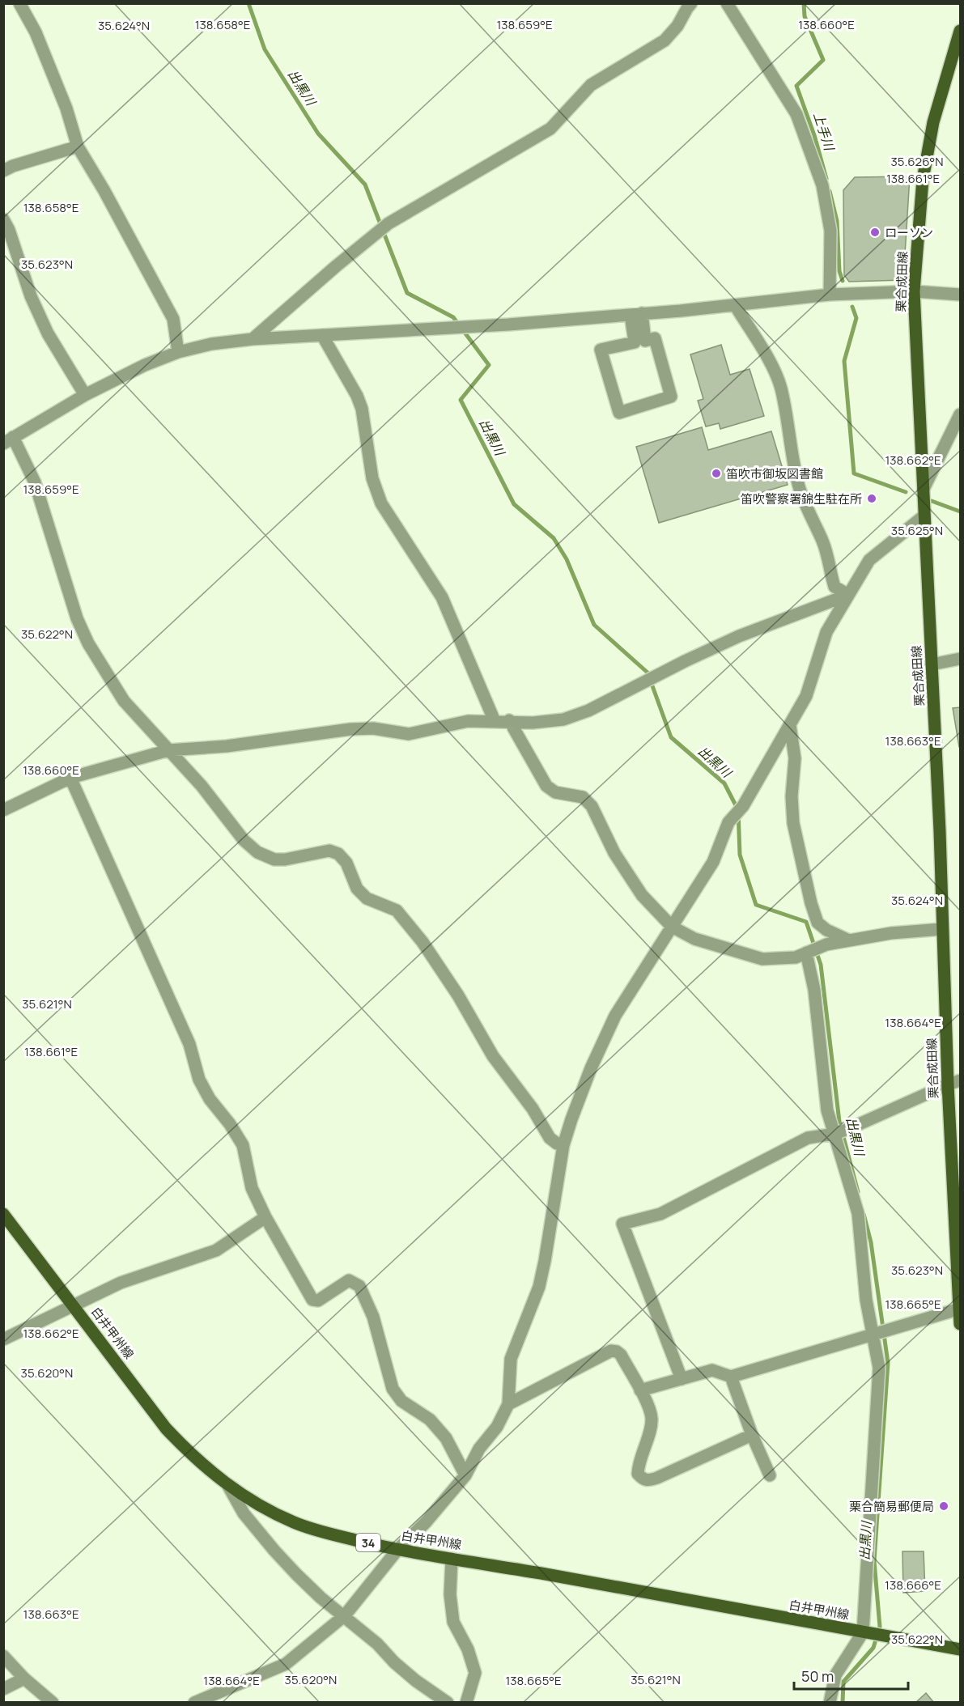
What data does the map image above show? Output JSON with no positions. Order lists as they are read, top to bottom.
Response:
{
  "streets": {
    "main road": ["栗合成田線", "白井甲州線", "34"]
  },
  "water": ["出黒川", "上手川"],
  "places": [
    "ローソン",
    "笛吹市御坂図書館",
    "笛吹警察署錦生駐在所",
    "栗合簡易郵便局"
  ],
  "scale_bar": "50 m",
  "coordinates": [
    "138.658°E",
    "138.659°E",
    "138.660°E",
    "35.624°N",
    "35.626°N",
    "138.661°E",
    "35.623°N",
    "138.662°E",
    "35.625°N",
    "35.622°N",
    "138.663°E",
    "35.621°N",
    "138.664°E",
    "138.665°E",
    "35.620°N",
    "138.666°E"
  ]
}
